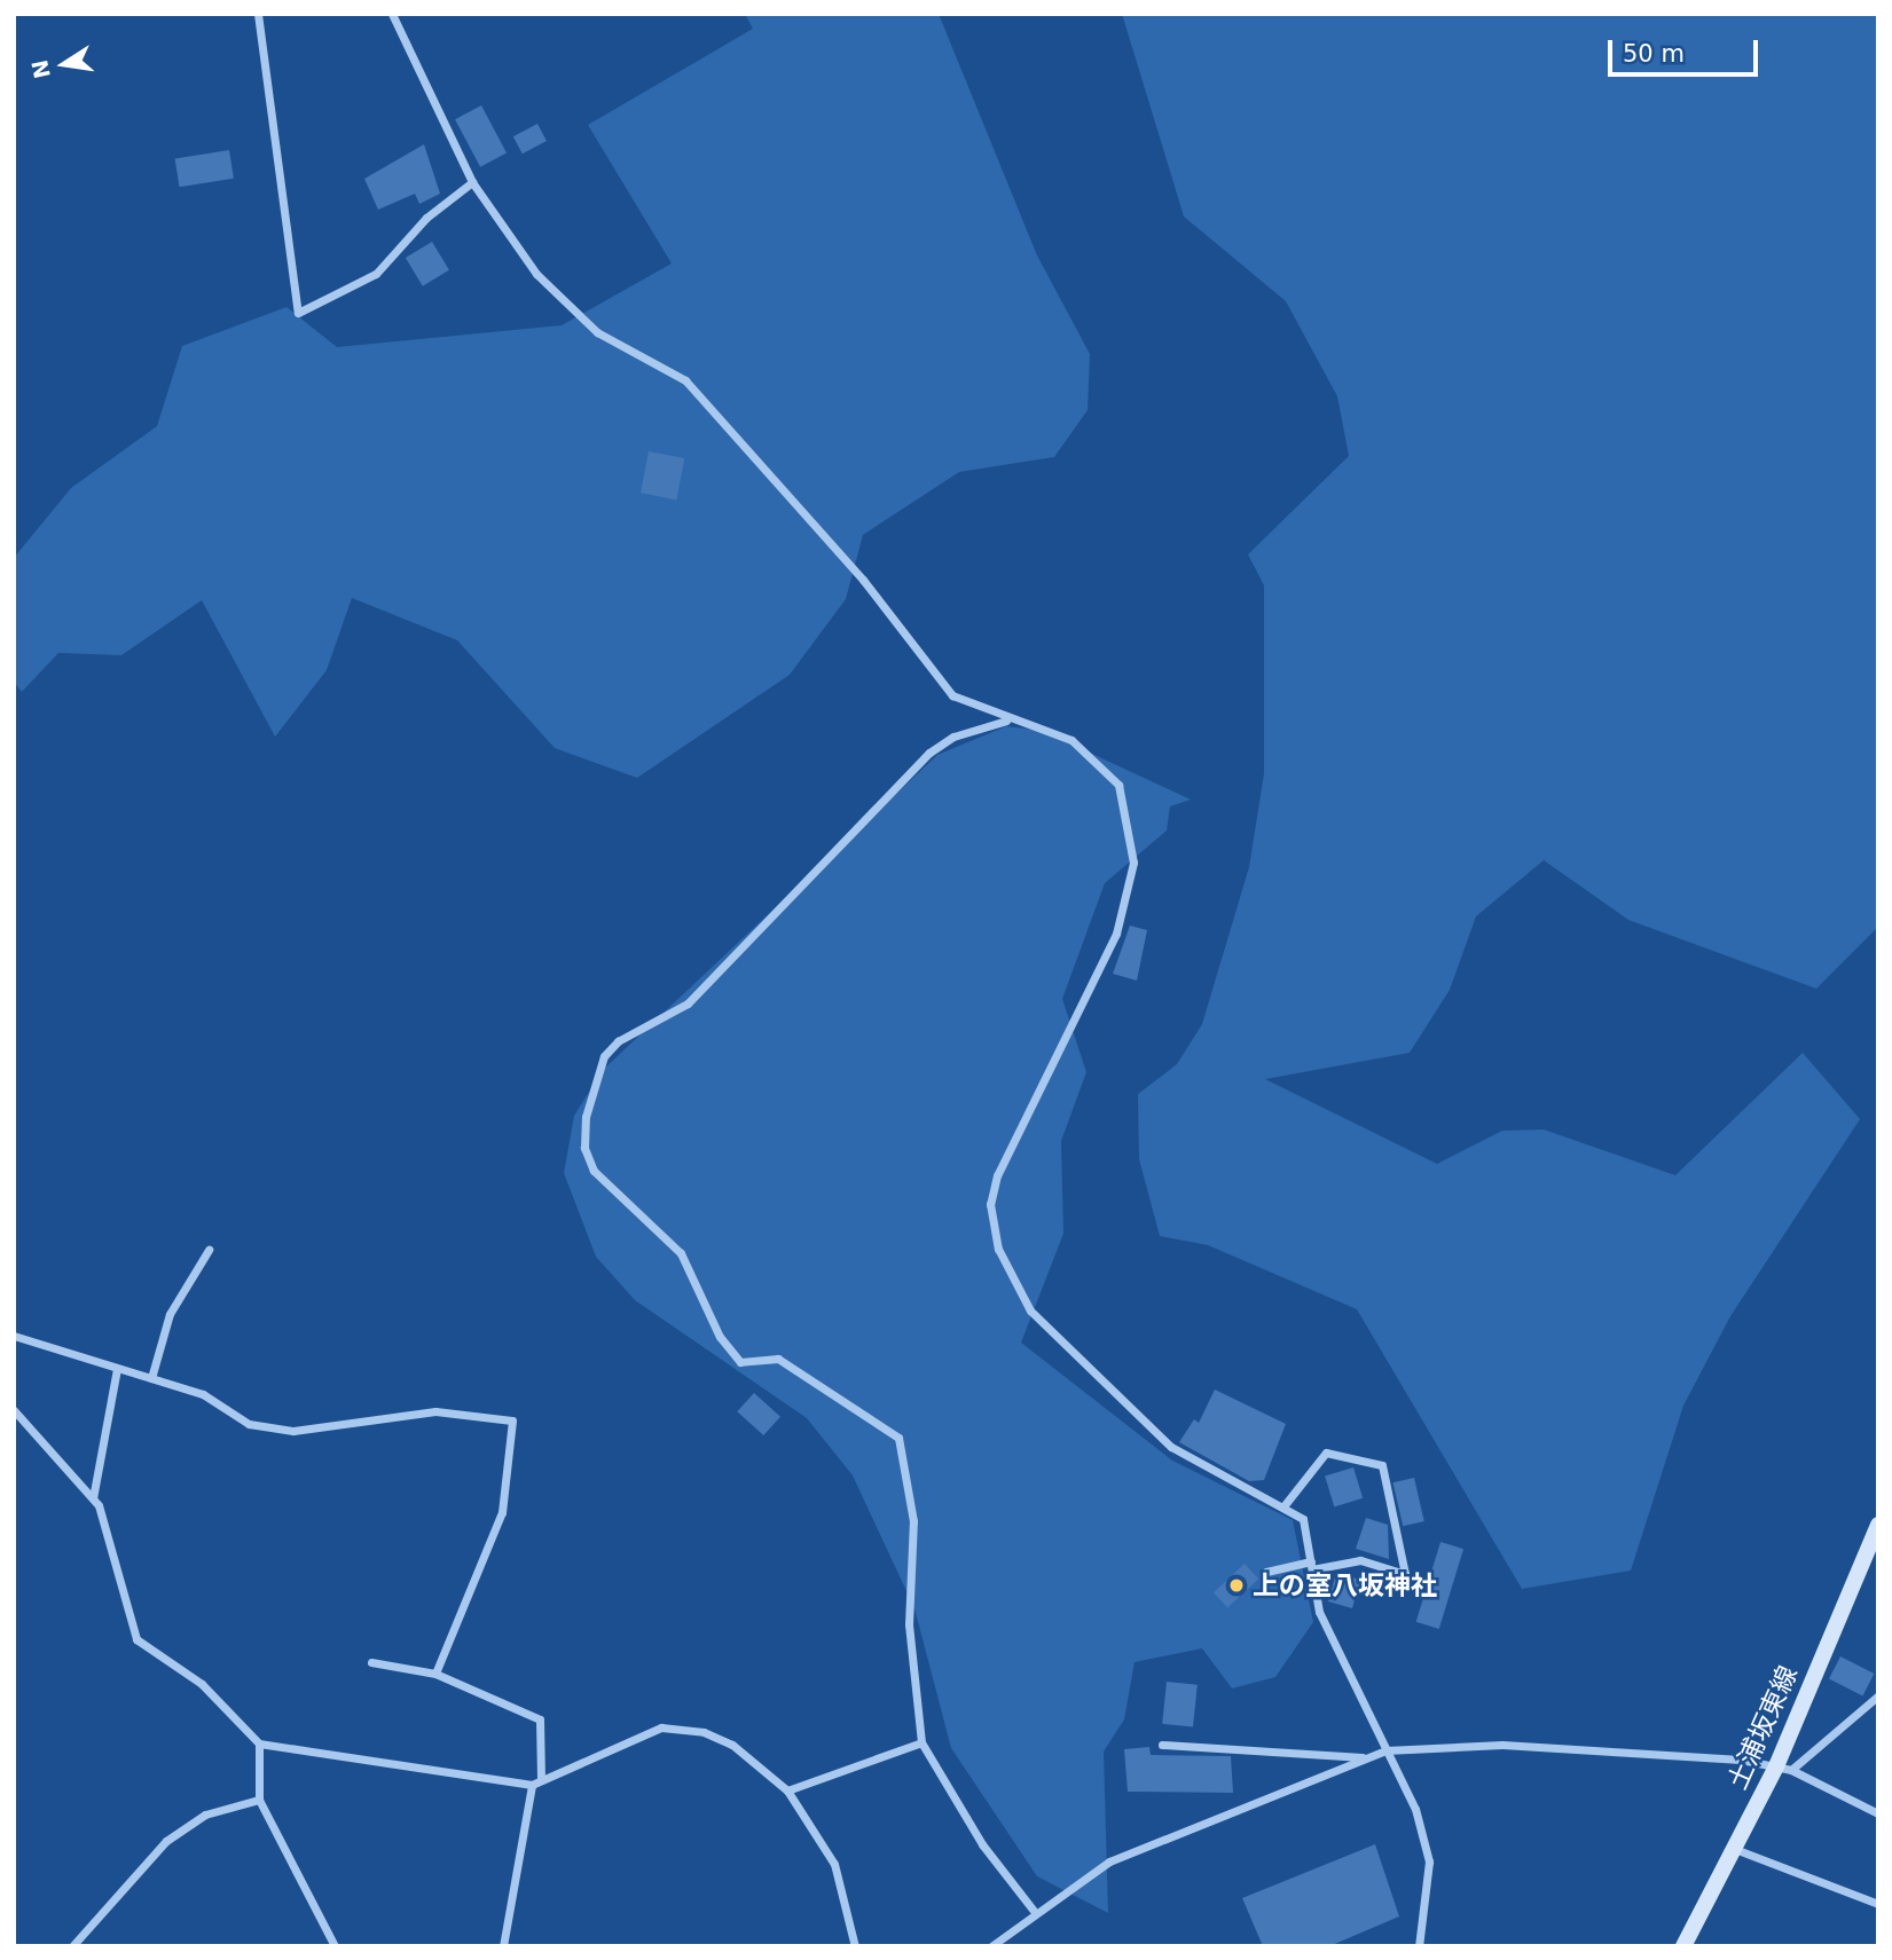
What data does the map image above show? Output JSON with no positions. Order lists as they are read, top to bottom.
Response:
{
  "streets": {
    "main road": ["土浦坂東線"]
  },
  "places": ["上の室八坂神社"],
  "scale_bar": "50 m",
  "north": "left"
}
